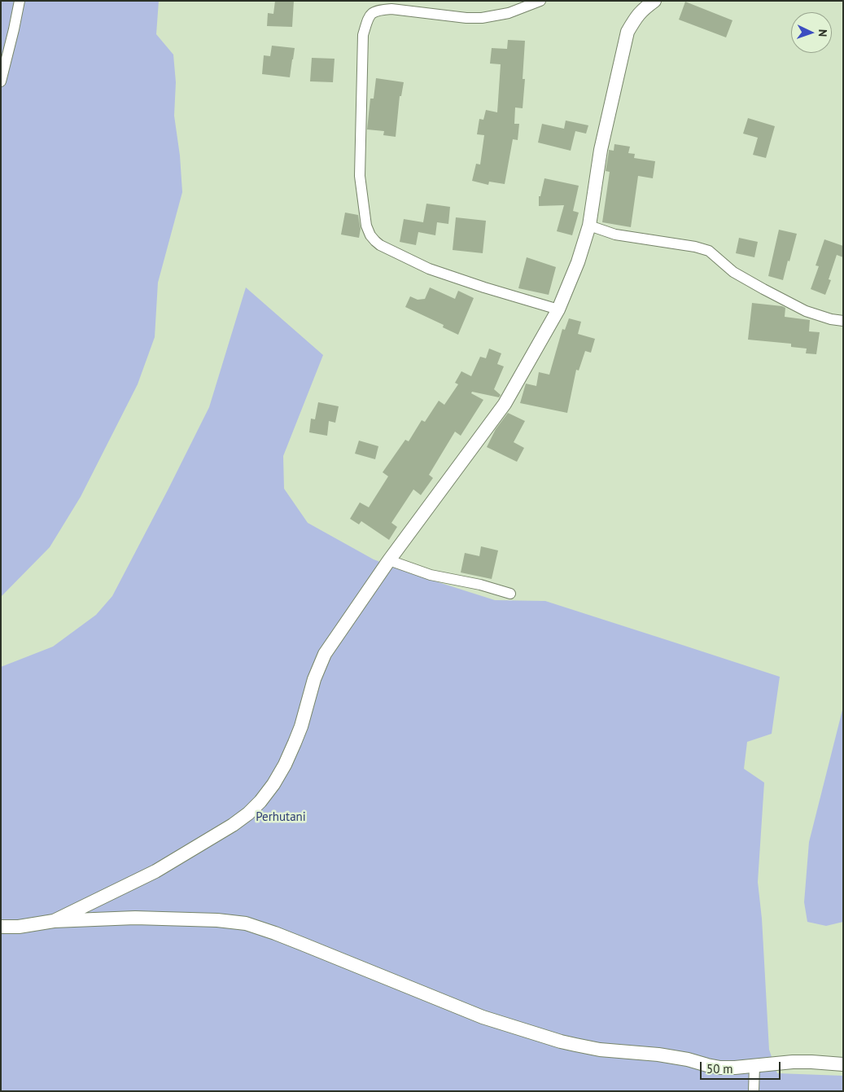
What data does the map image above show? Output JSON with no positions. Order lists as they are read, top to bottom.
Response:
{
  "parks": ["Perhutani"],
  "scale_bar": "50 m",
  "north": "right"
}
